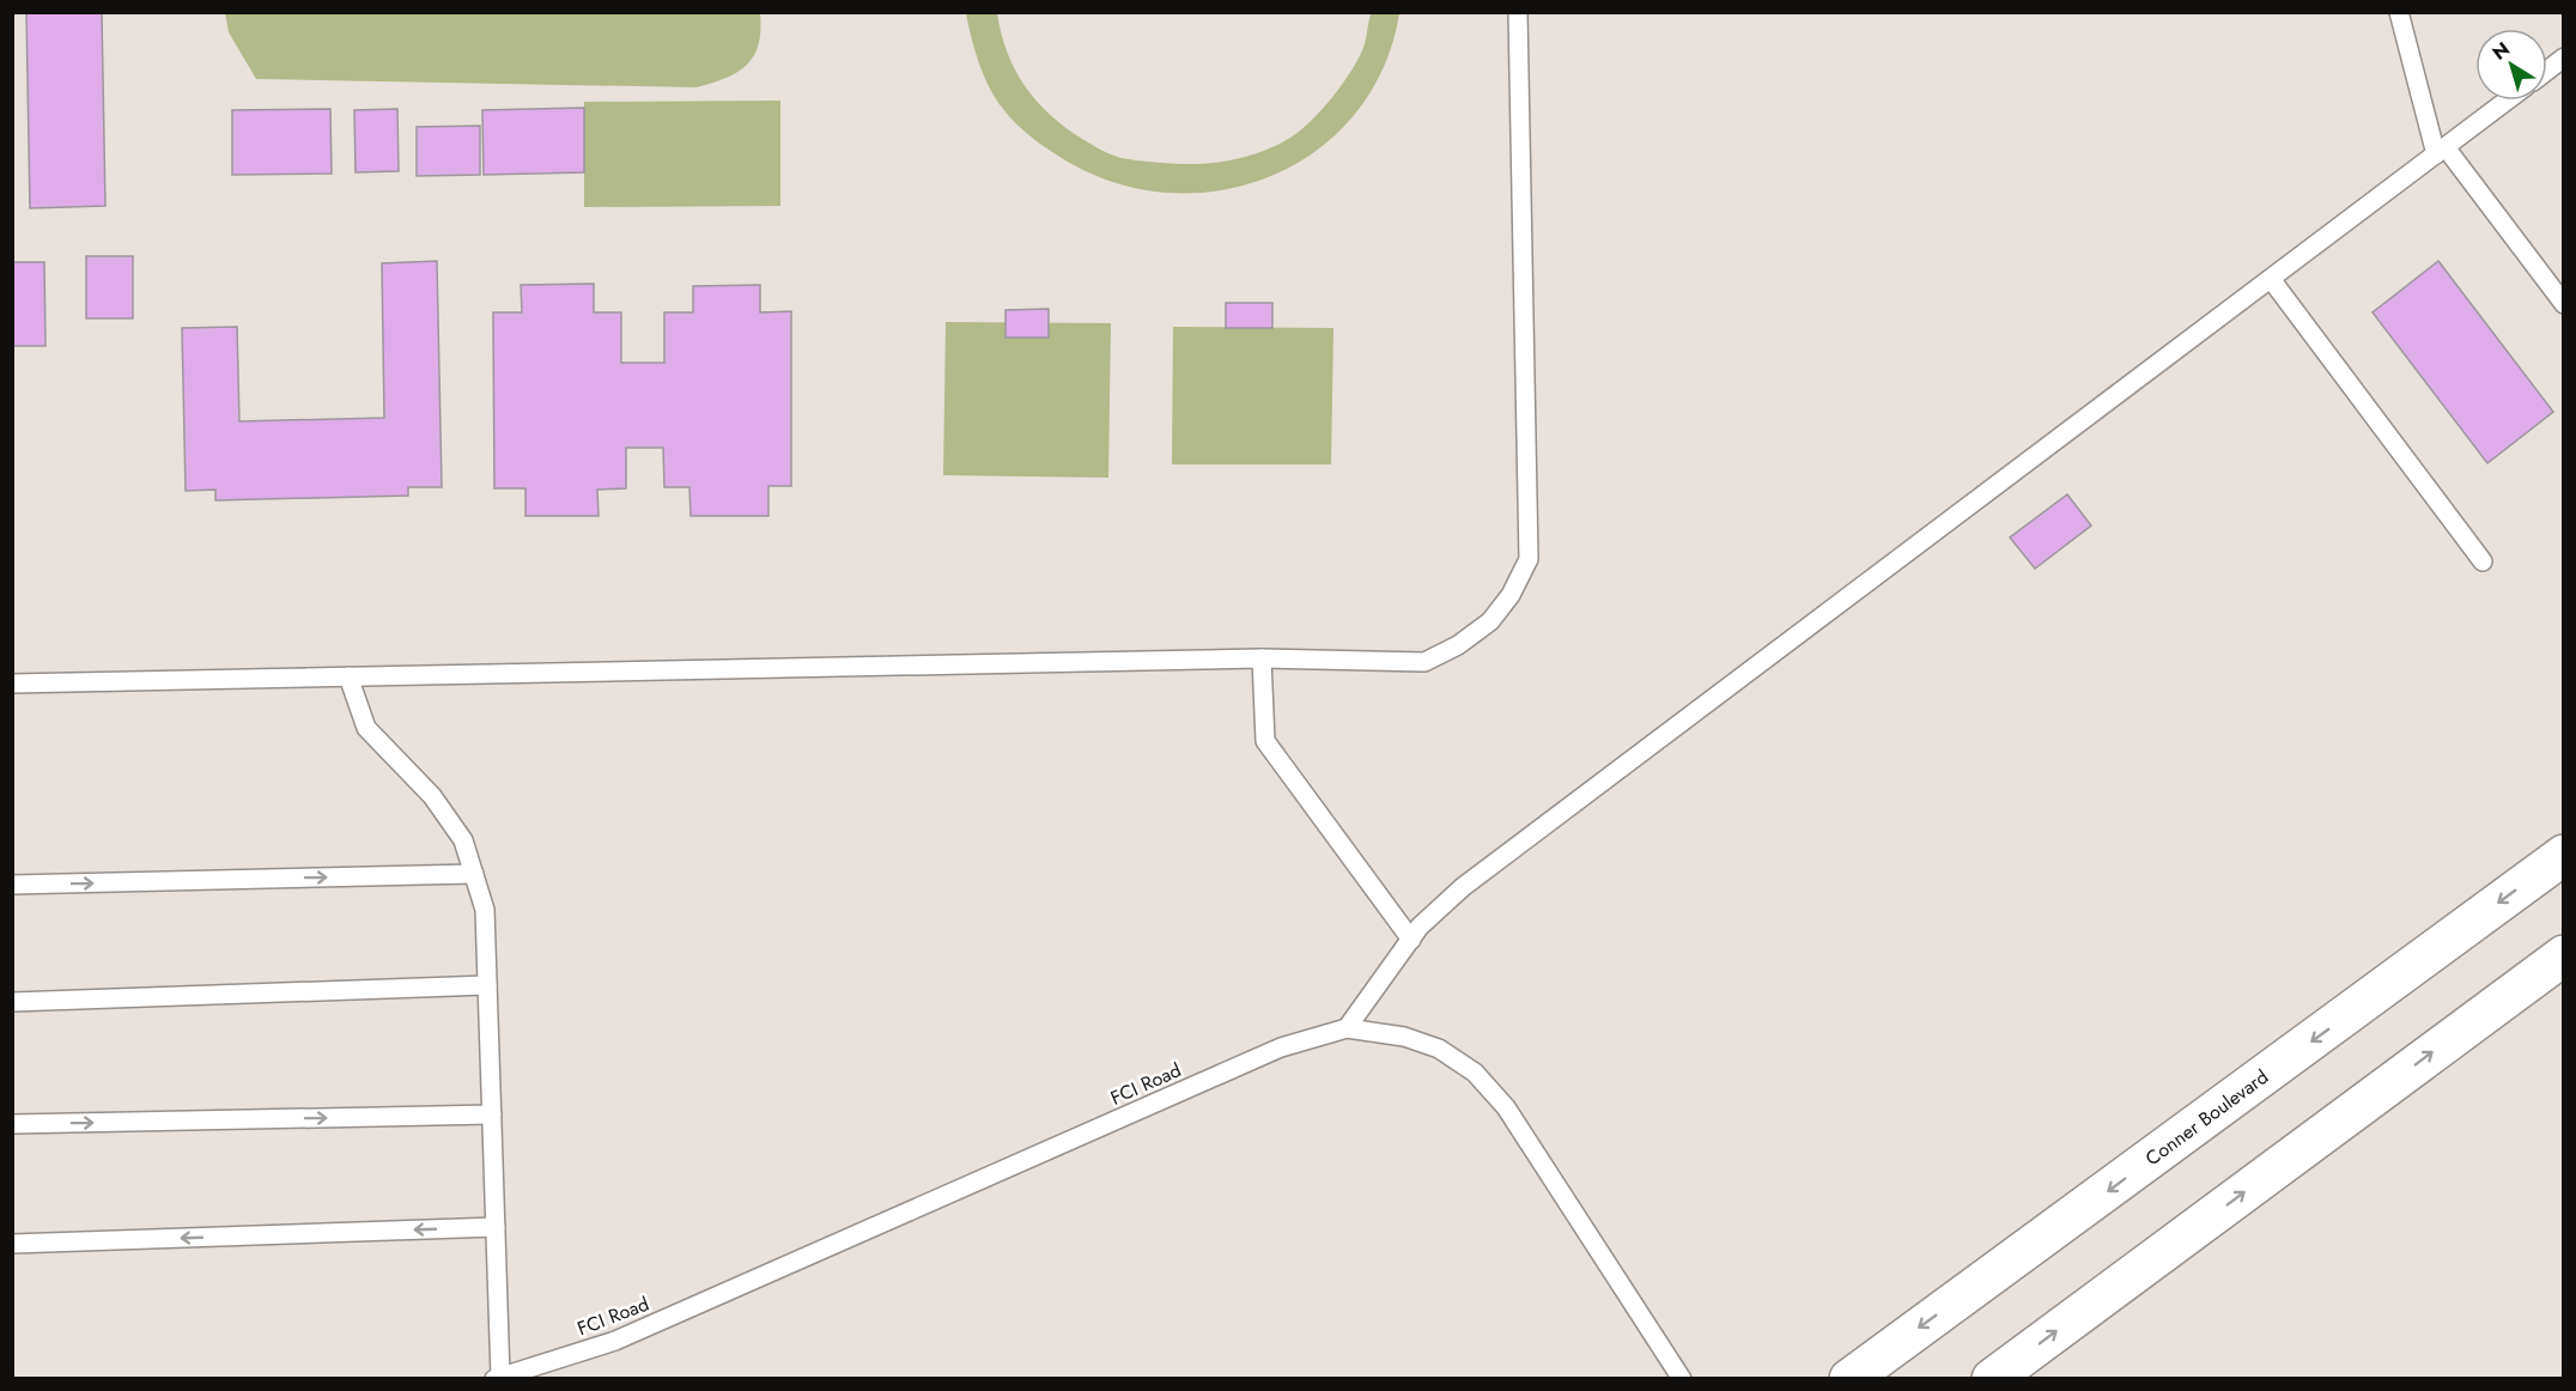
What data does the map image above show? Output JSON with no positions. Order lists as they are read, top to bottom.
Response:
{
  "streets": {
    "main road": ["Conner Boulevard"],
    "lane": ["FCI Road"]
  },
  "north": "top left"
}
